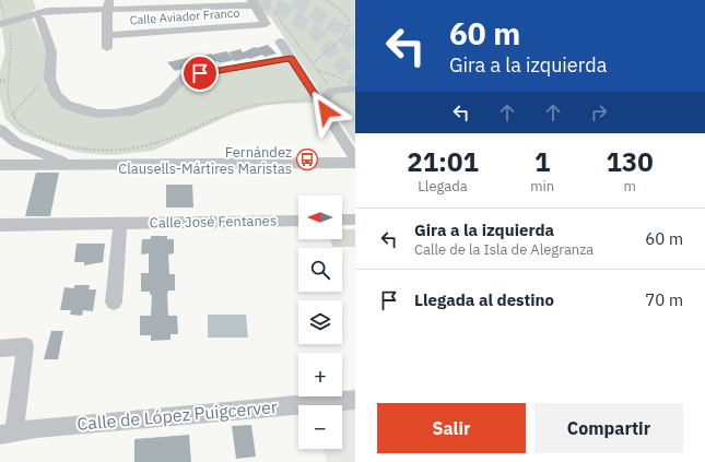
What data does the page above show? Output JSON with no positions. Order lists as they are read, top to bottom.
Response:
{
  "streets": {
    "street": ["Calle Aviador Franco", "Calle José Fentanes", "Calle de López Puigcerver"]
  },
  "places": {
    "bus stop": ["Fernández Clausells-Mártires Maristas"]
  },
  "north": "left",
  "page": {
    "turn": ["60 m", "Gira a la izquierda"],
    "eta": [
      "21:01",
      "Llegada",
      "1",
      "min",
      "130",
      "m"
    ],
    "map_buttons": ["+", "−"],
    "list": [
      {
        "name": "Gira a la izquierda",
        "note": "Calle de la Isla de Alegranza",
        "value": "60 m"
      },
      {
        "name": "Llegada al destino",
        "value": "70 m"
      }
    ],
    "buttons": ["Salir", "Compartir"]
  }
}
